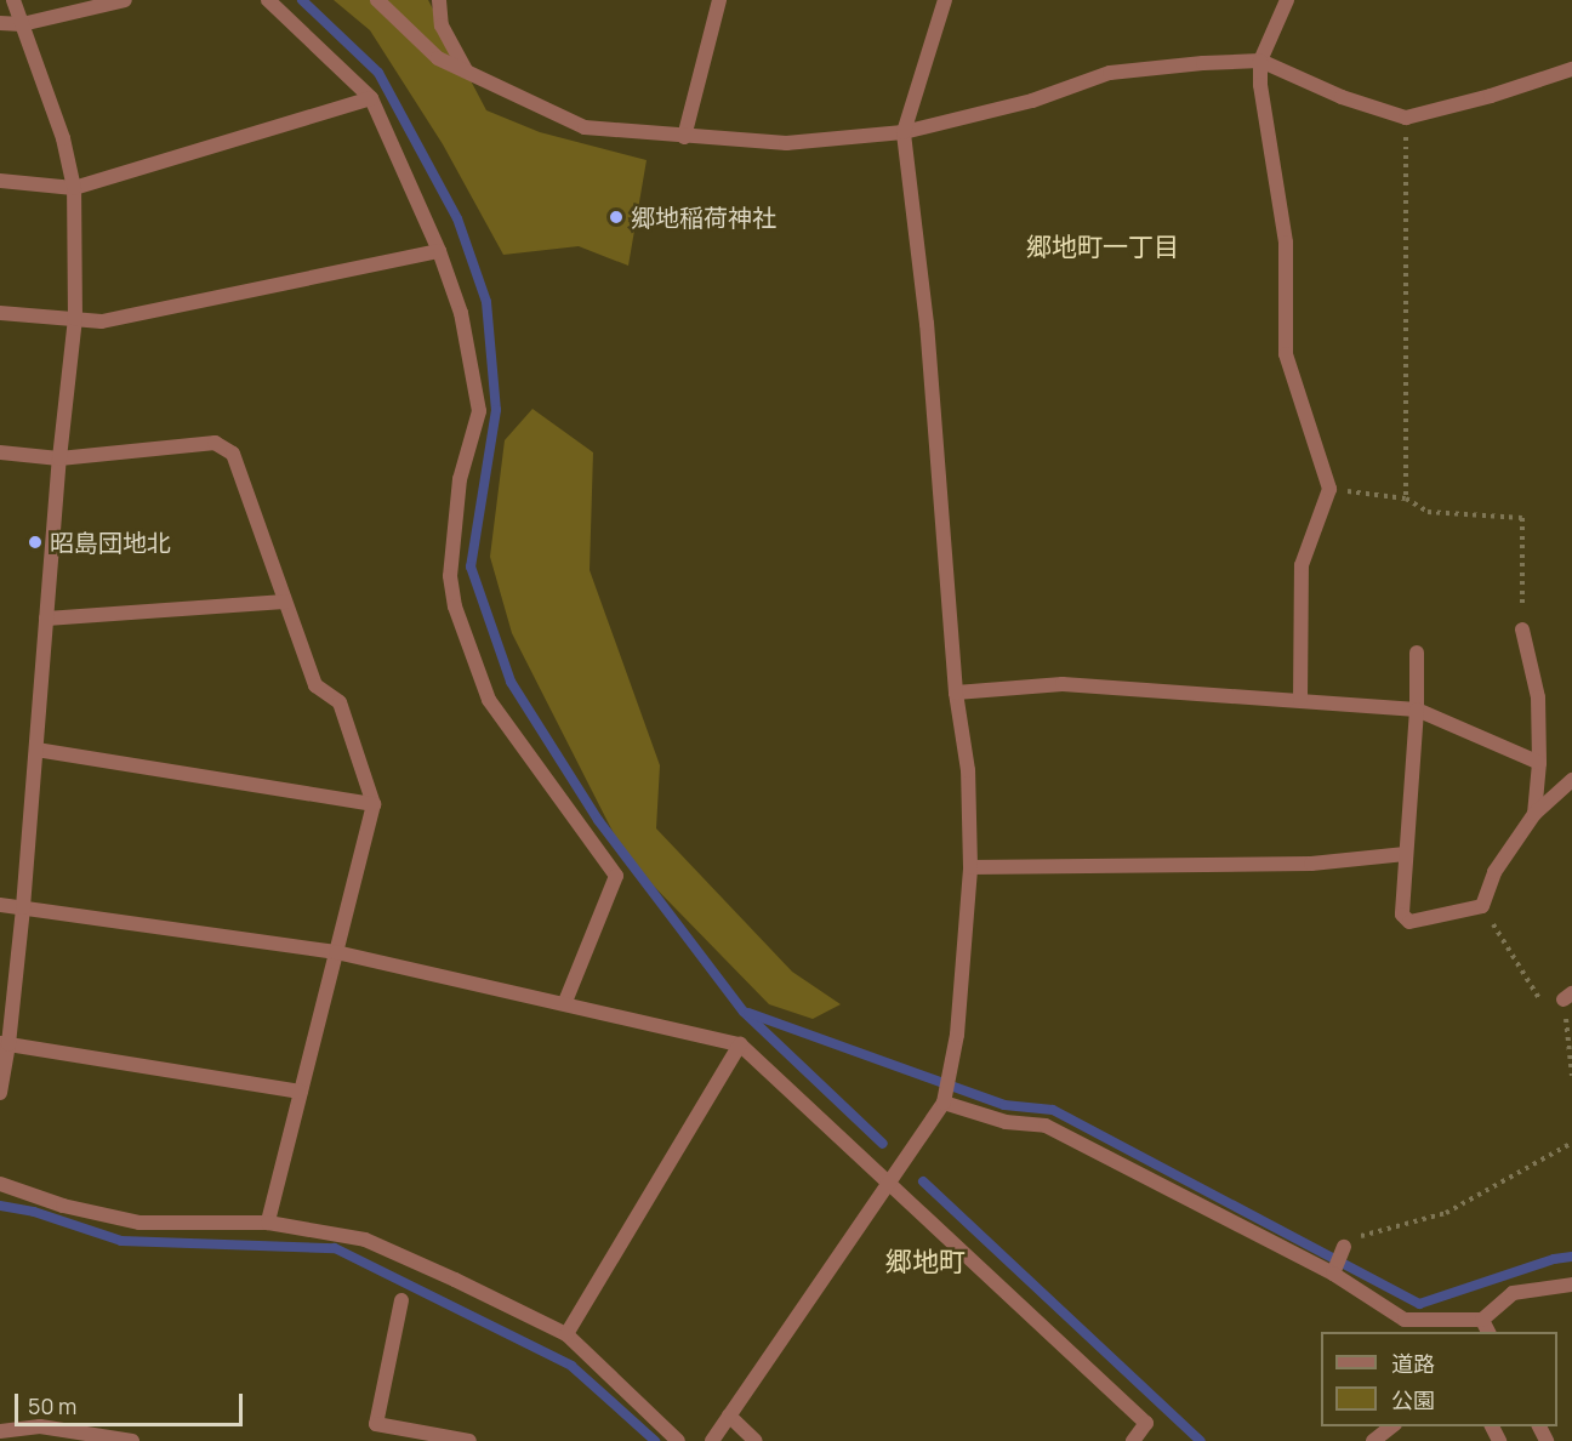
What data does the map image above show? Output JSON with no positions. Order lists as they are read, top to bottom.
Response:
{
  "districts": ["郷地町一丁目", "郷地町"],
  "places": ["郷地稲荷神社", "昭島団地北"],
  "legend": ["道路", "公園"],
  "scale_bar": "50 m"
}
